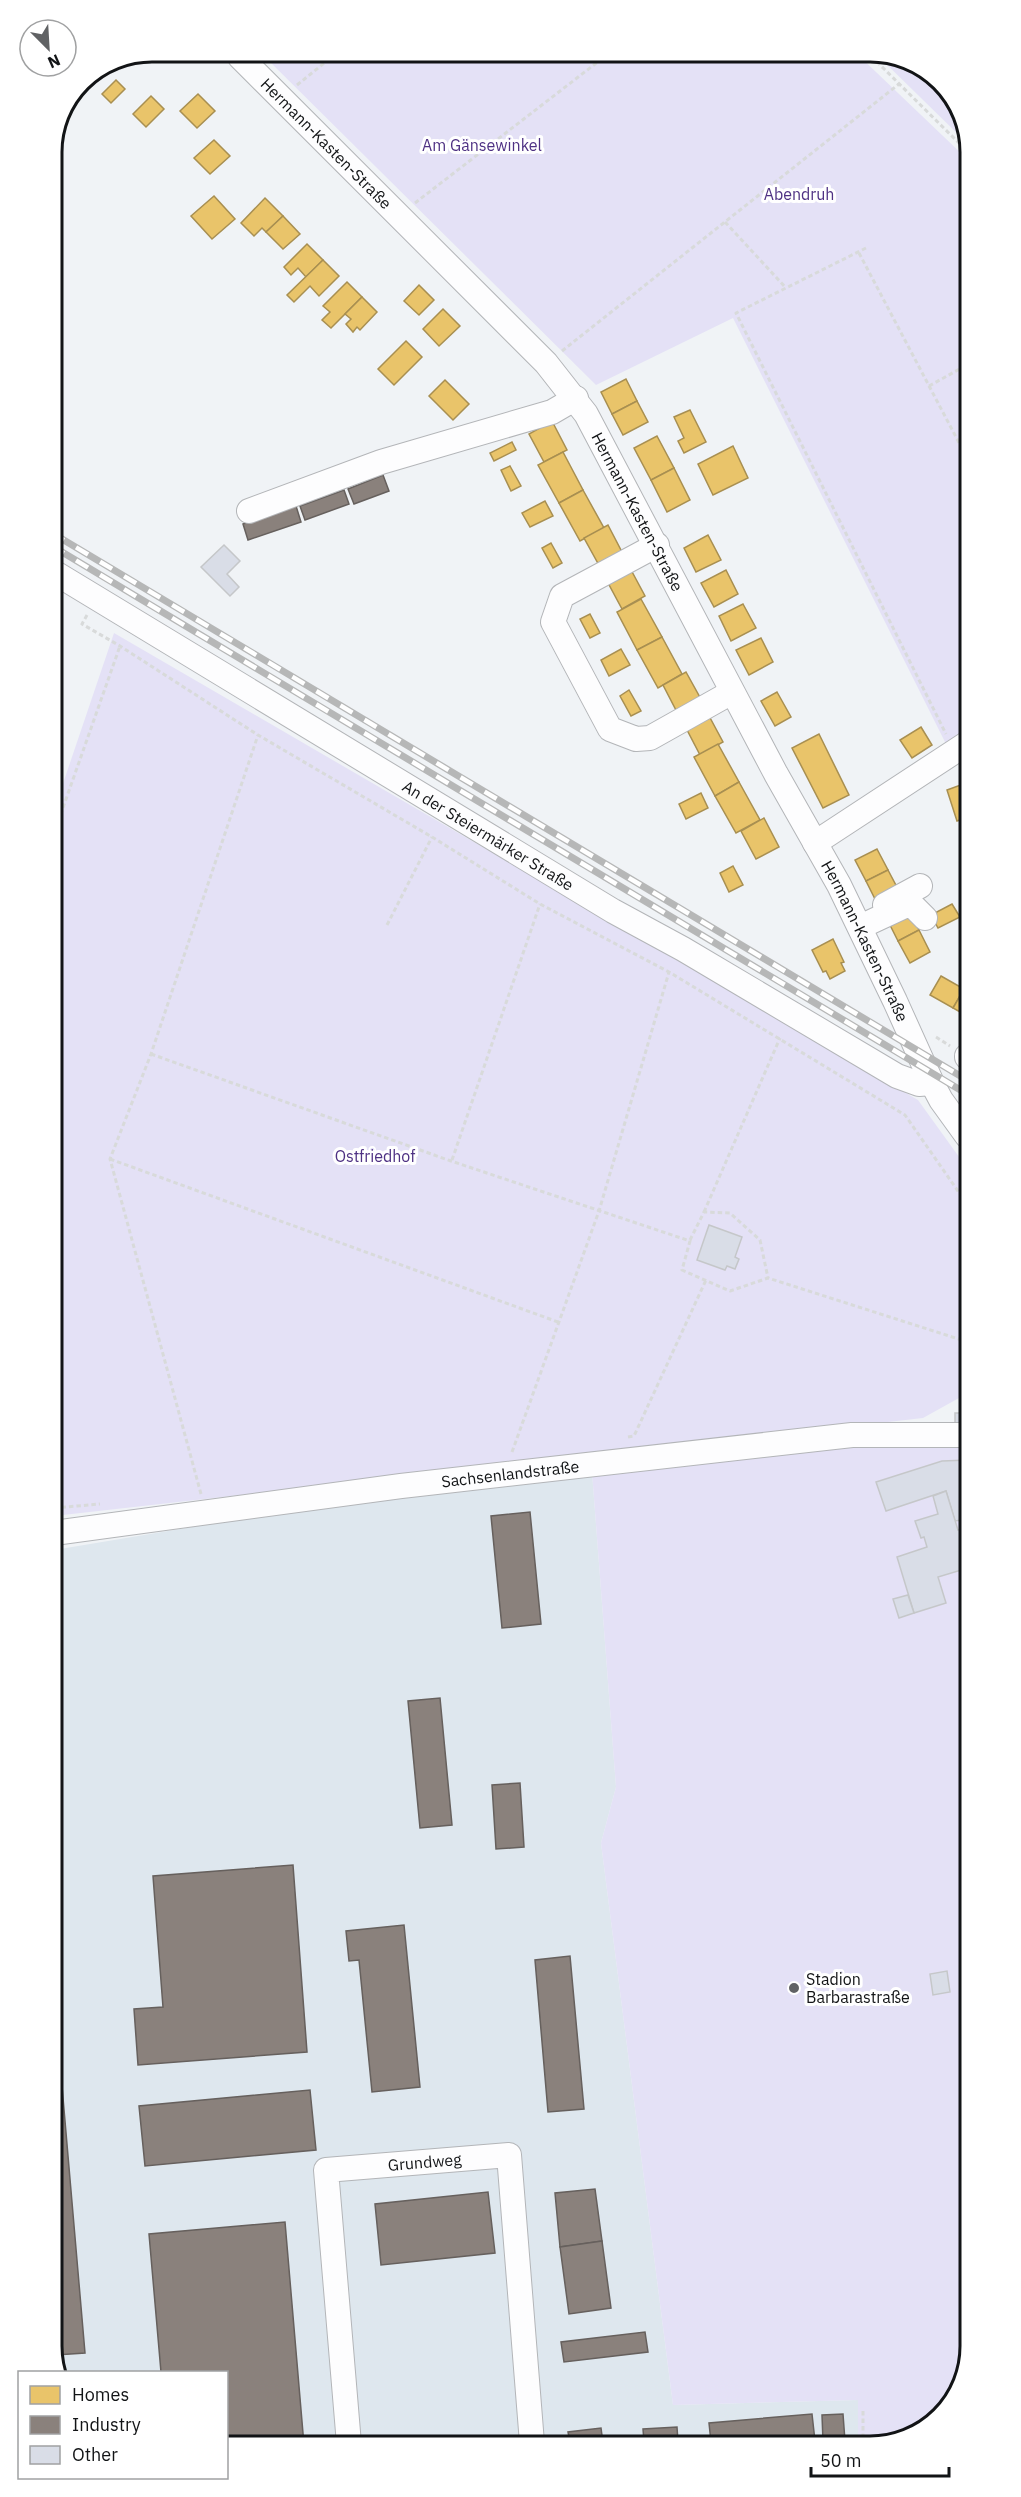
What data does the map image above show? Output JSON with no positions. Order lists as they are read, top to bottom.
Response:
{
  "streets": {
    "street": [
      "Hermann-Kasten-Straße",
      "An der Steiermärker Straße",
      "Sachsenlandstraße",
      "Grundweg"
    ]
  },
  "crossings": [
    ["Hermann-Kasten-Straße", "An der Steiermärker Straße"]
  ],
  "parks": ["Am Gänsewinkel", "Abendruh", "Ostfriedhof"],
  "places": ["Stadion Barbarastraße"],
  "legend": ["Homes", "Industry", "Other"],
  "scale_bar": "50 m",
  "north": "bottom right"
}
